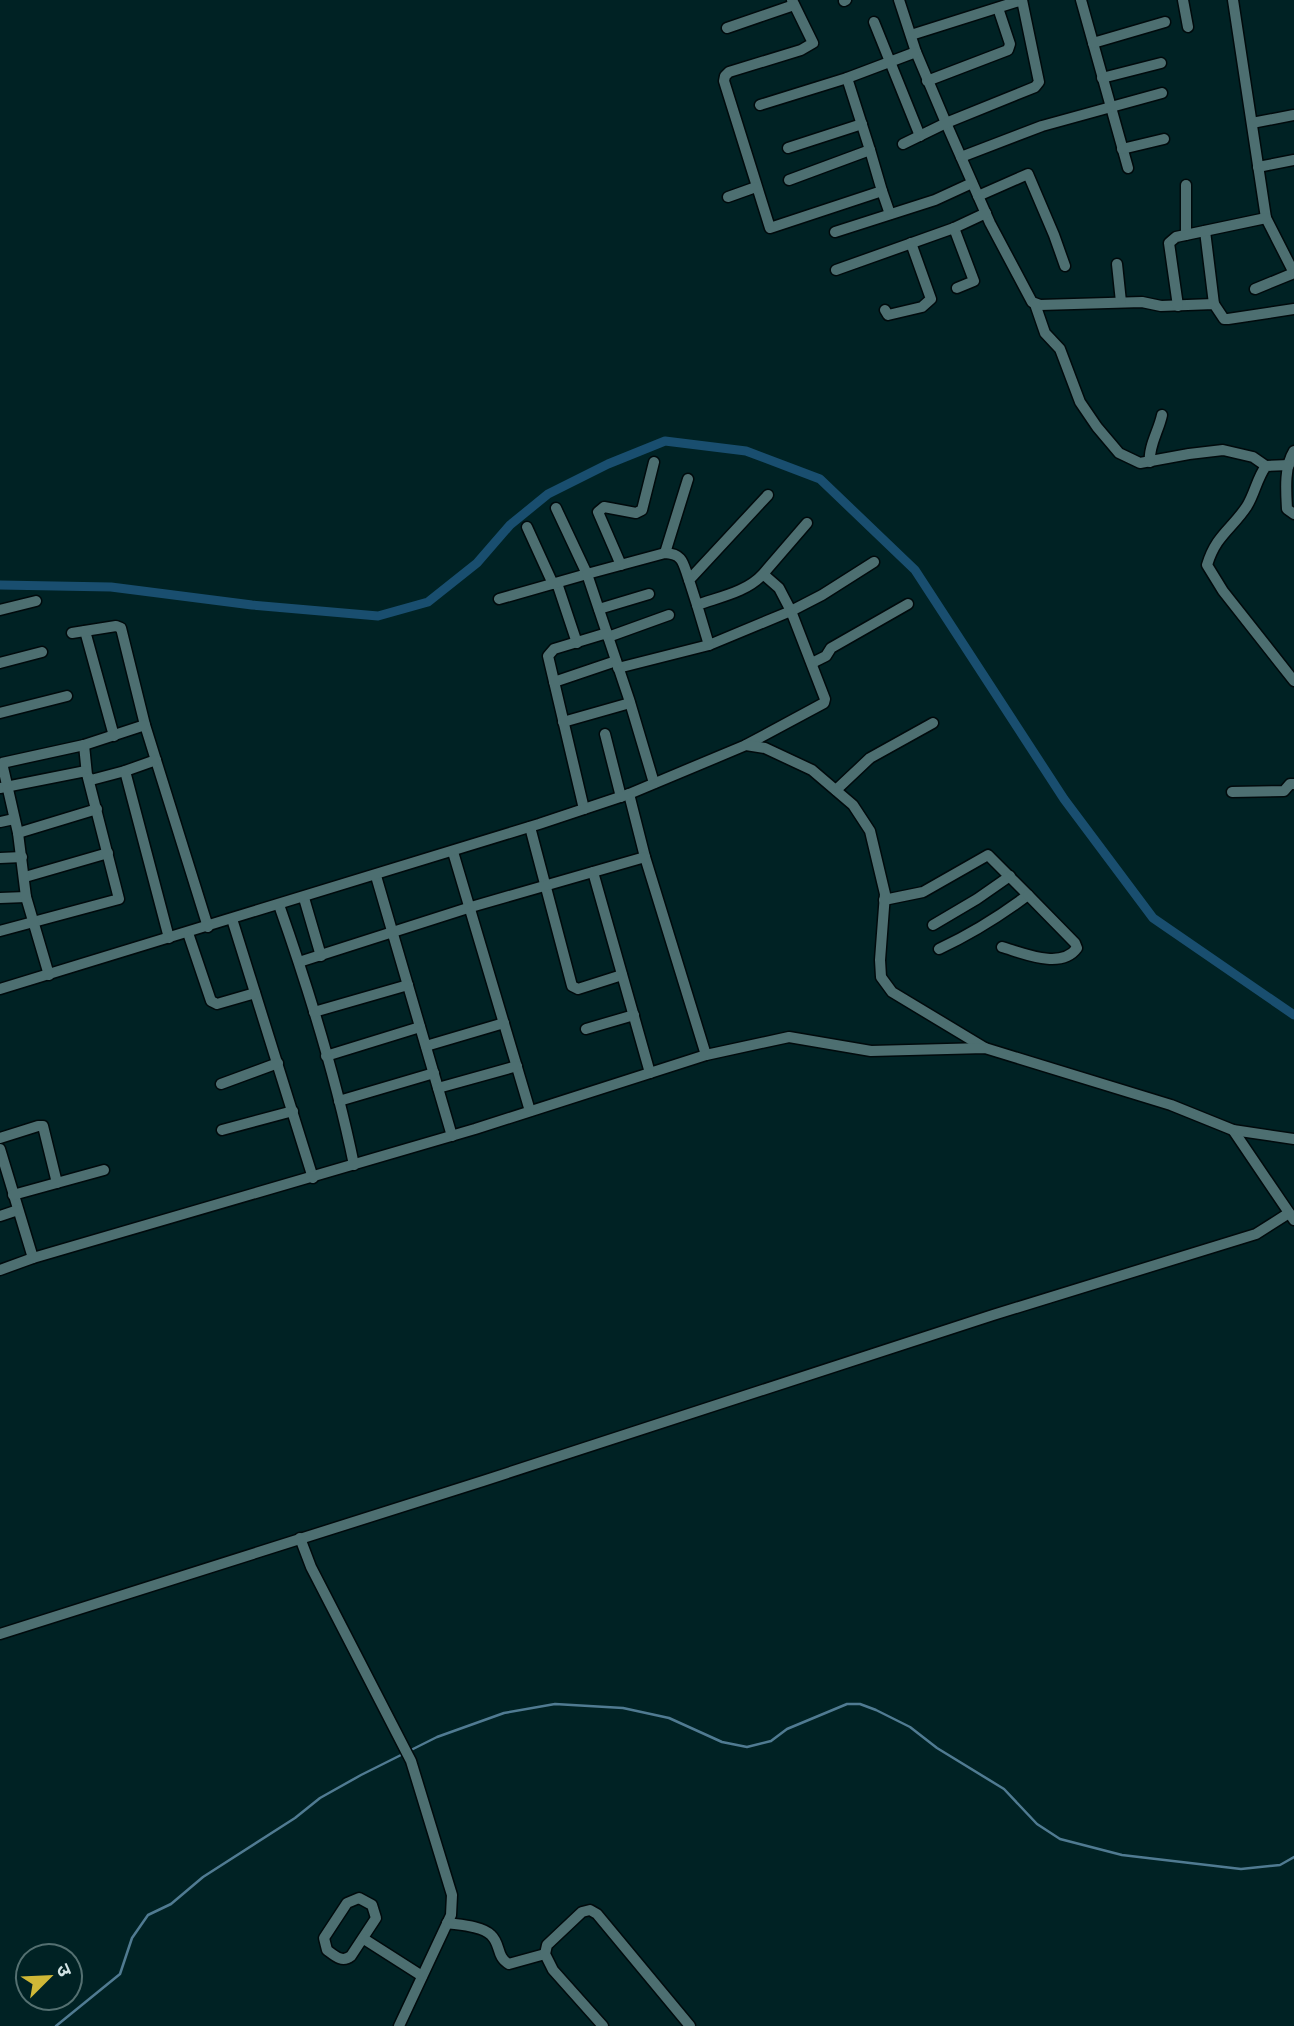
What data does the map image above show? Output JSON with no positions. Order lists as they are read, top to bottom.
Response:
{
  "north": "top right"
}
